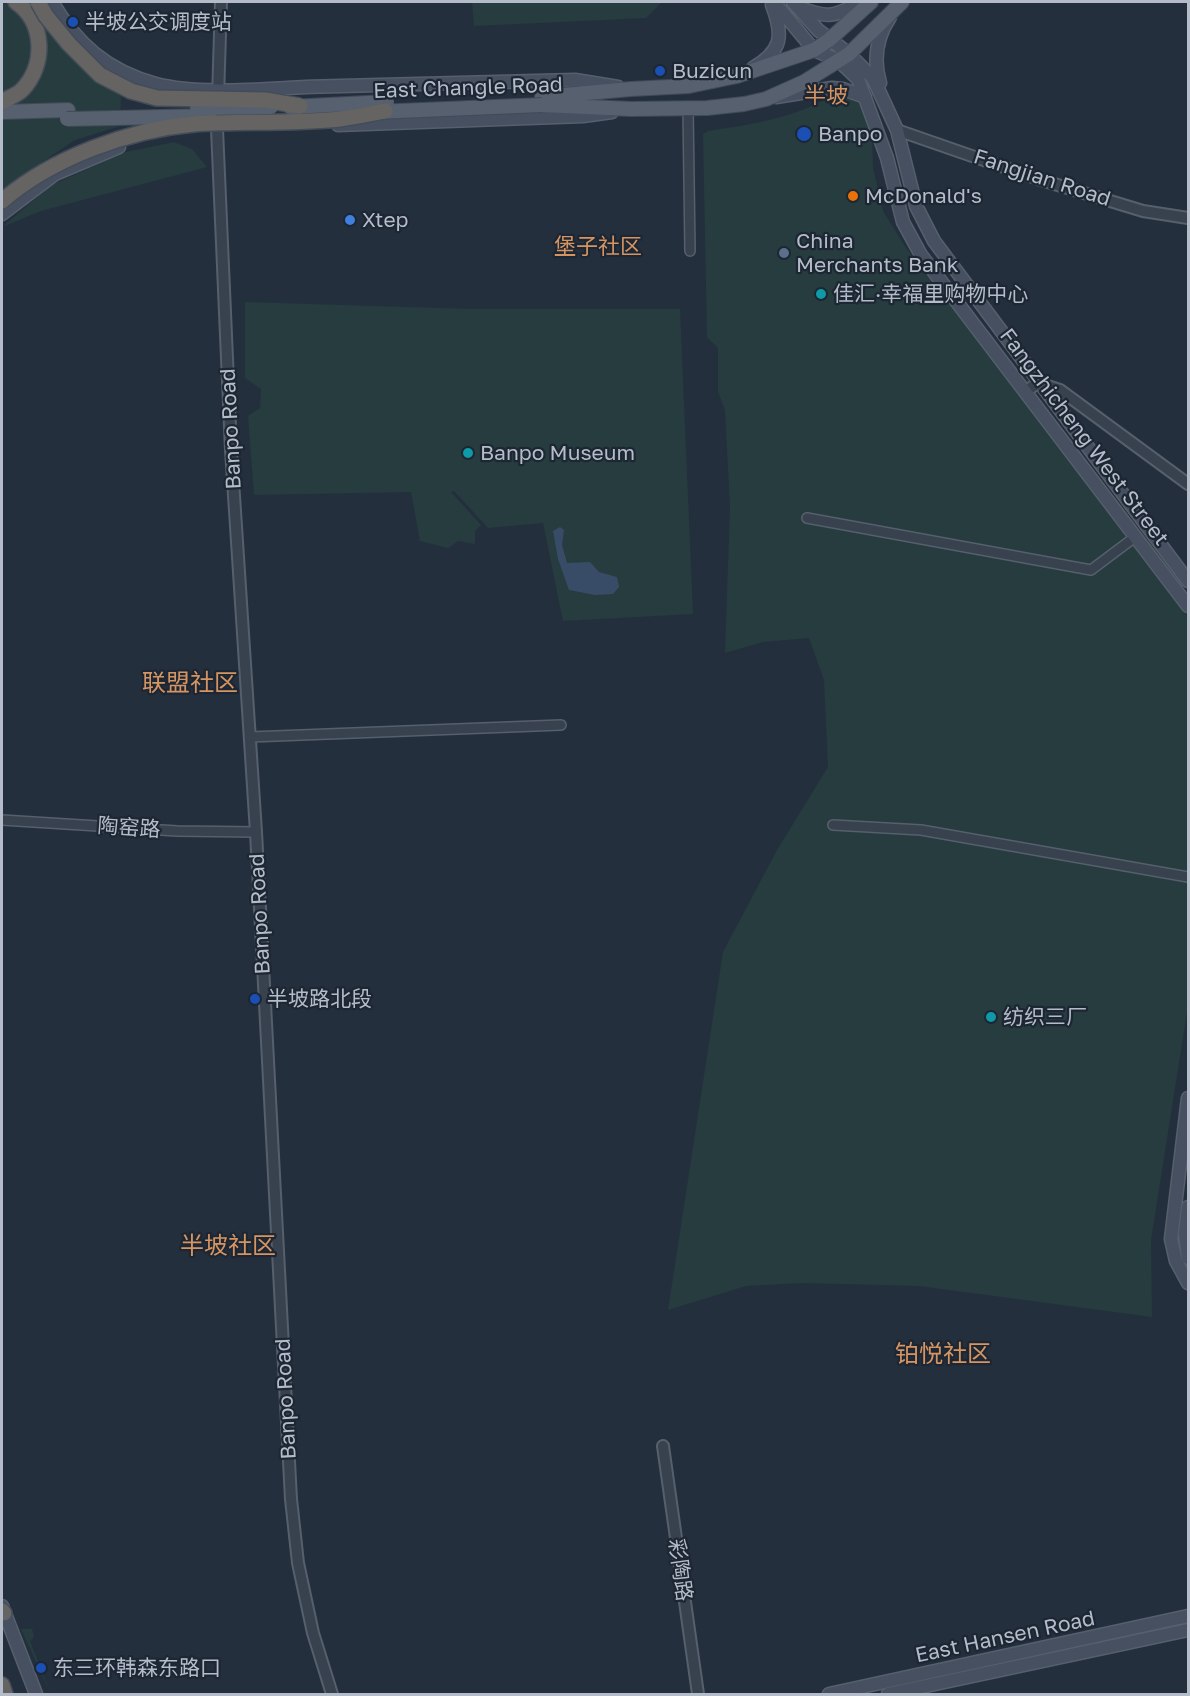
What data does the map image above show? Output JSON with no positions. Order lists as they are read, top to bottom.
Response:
{
  "streets": {
    "main road": ["East Changle Road", "Fangzhicheng West Street", "East Hansen Road"],
    "street": [
      "Fangjian Road",
      "Banpo Road",
      "陶窑路",
      "彩陶路"
    ]
  },
  "crossings": [
    ["East Changle Road", "Fangzhicheng West Street"],
    ["Fangjian Road", "Fangzhicheng West Street"],
    ["Banpo Road", "陶窑路"]
  ],
  "districts": [
    "半坡",
    "堡子社区",
    "联盟社区",
    "半坡社区",
    "铂悦社区"
  ],
  "places": [
    "半坡公交调度站",
    "Buzicun",
    "Banpo",
    "McDonald's",
    "Xtep",
    "China Merchants Bank",
    "佳汇·幸福里购物中心",
    "Banpo Museum",
    "半坡路北段",
    "纺织三厂",
    "东三环韩森东路口"
  ]
}
